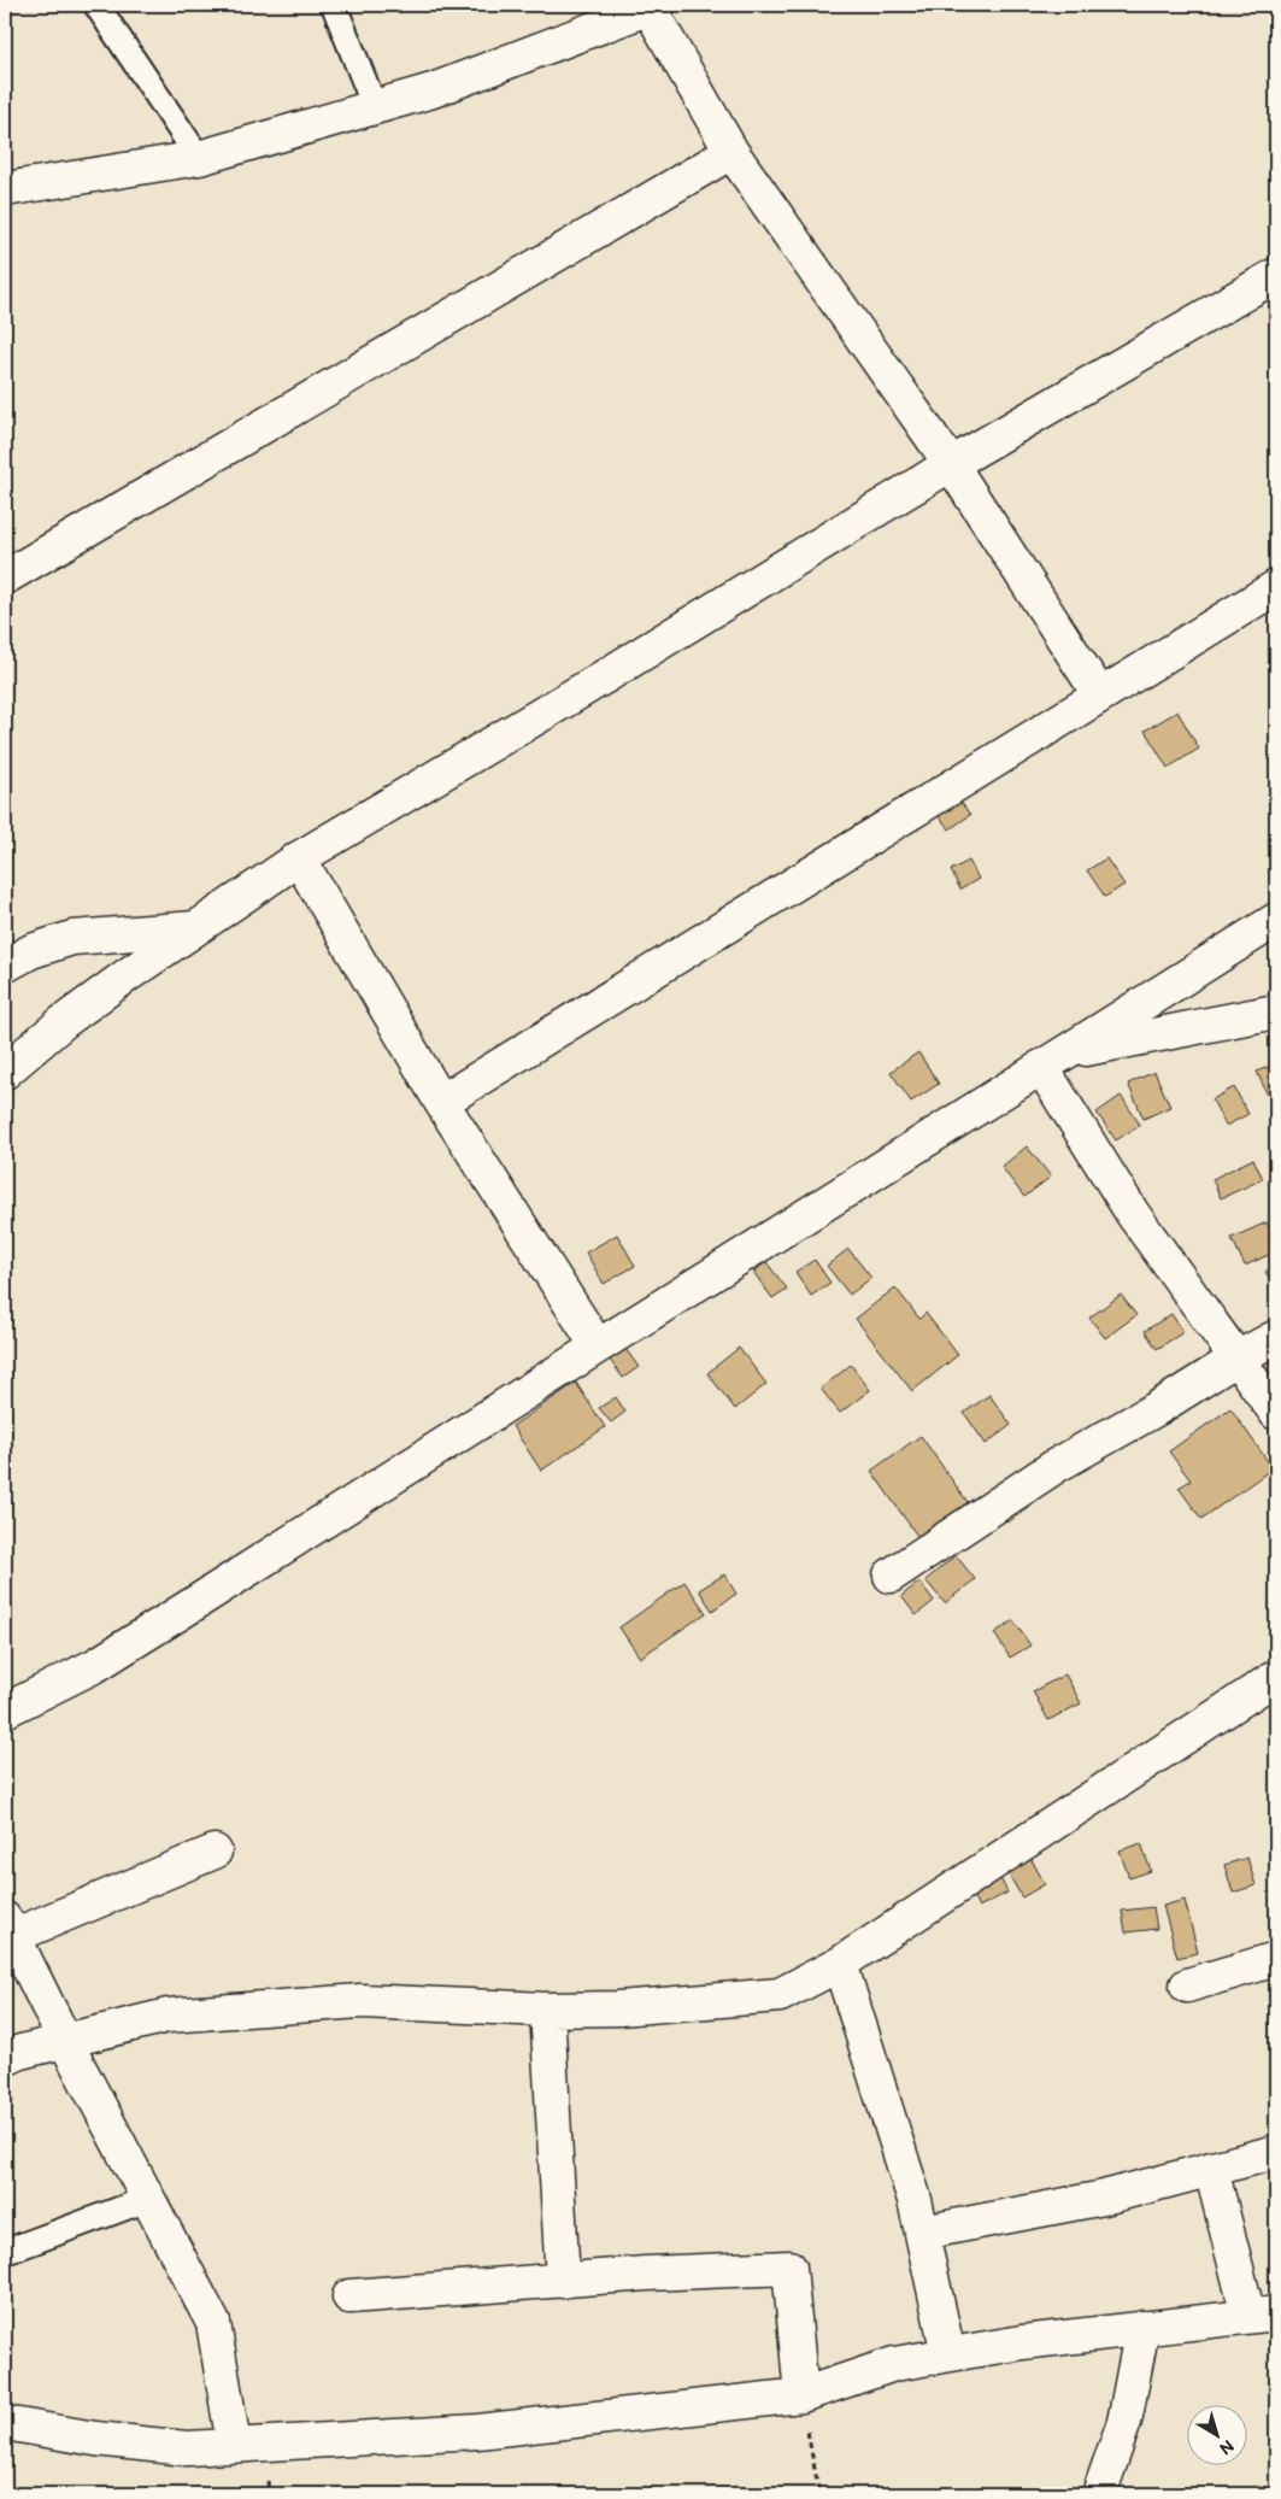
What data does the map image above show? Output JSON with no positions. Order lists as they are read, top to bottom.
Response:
{
  "north": "bottom right"
}
